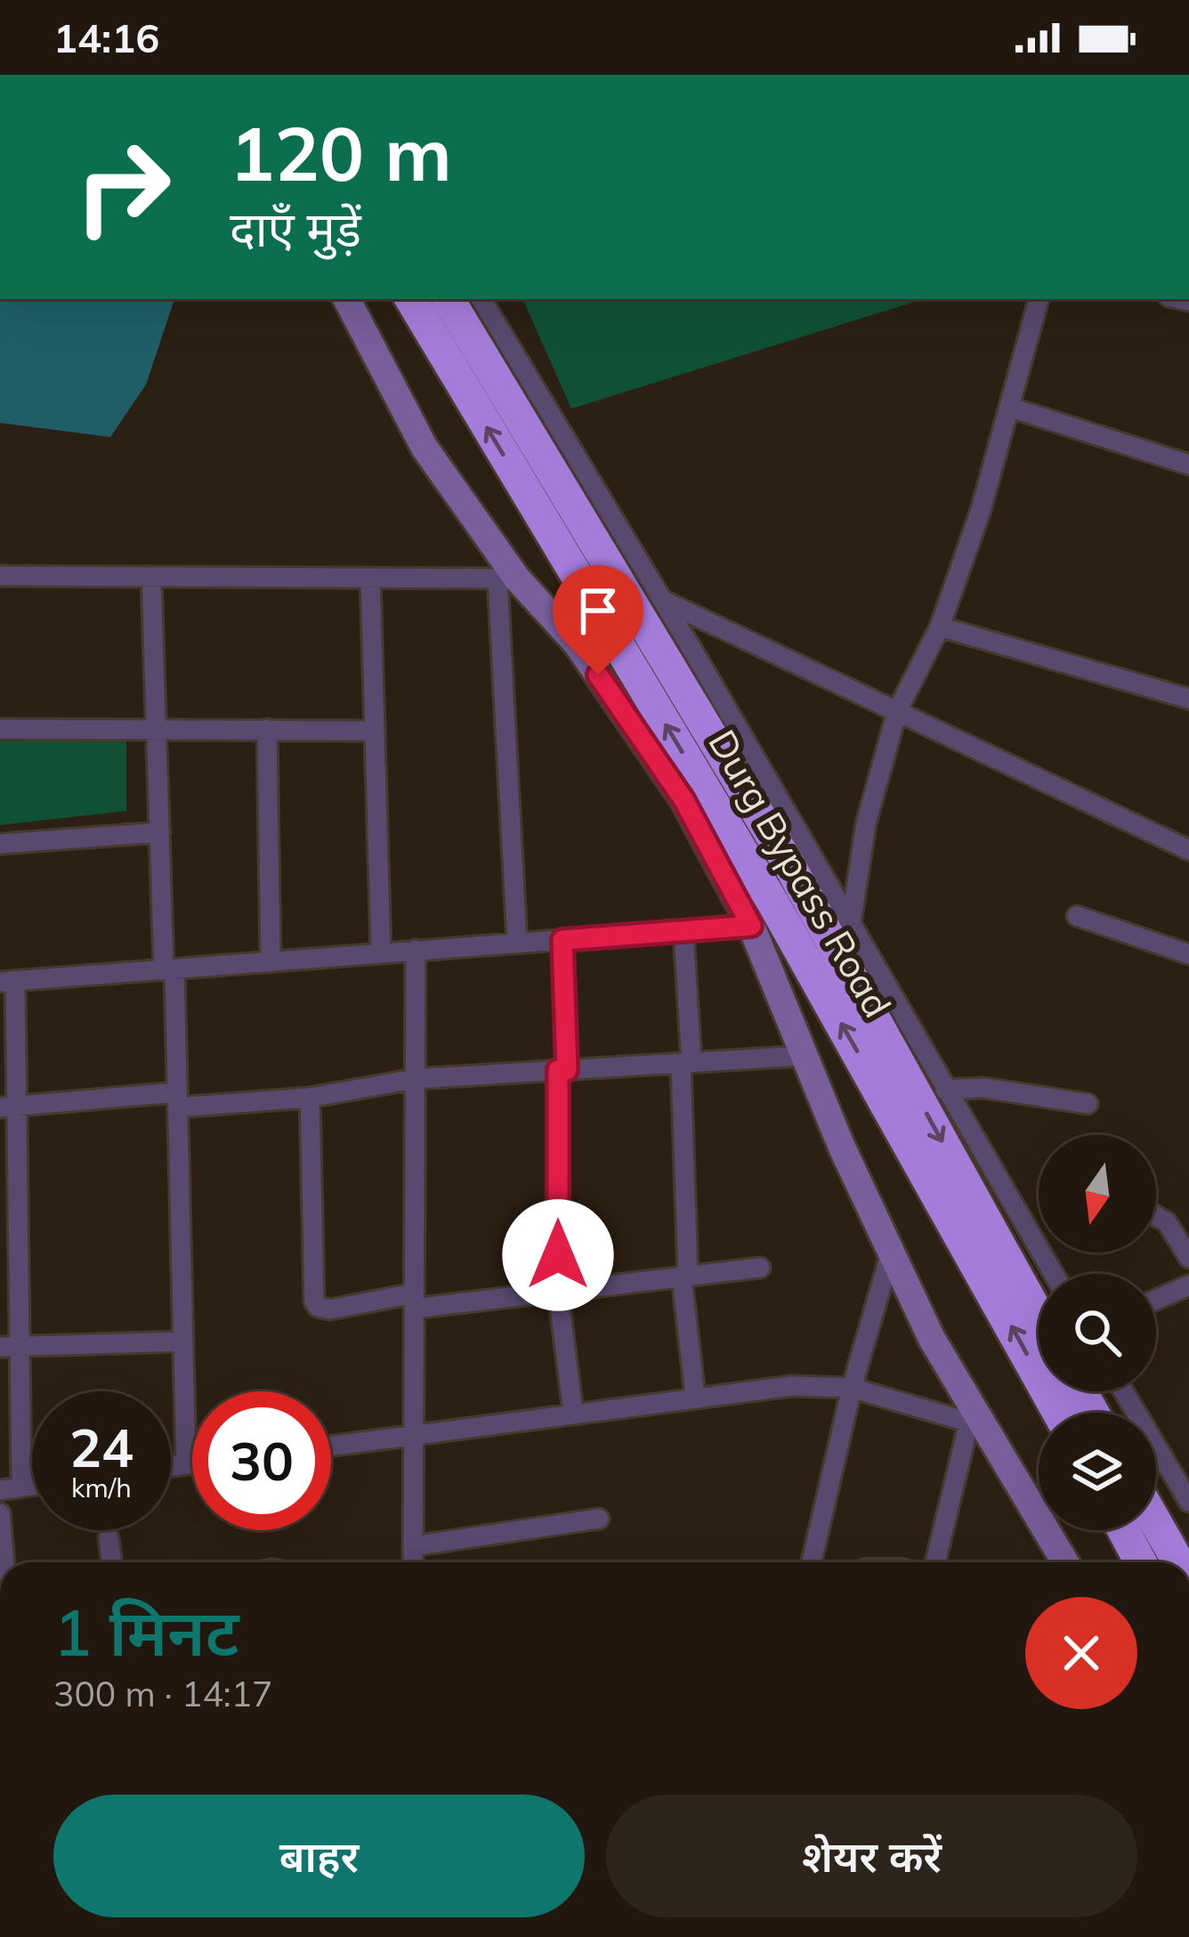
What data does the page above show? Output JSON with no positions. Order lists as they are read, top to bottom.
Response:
{
  "streets": {
    "highway": ["Durg Bypass Road"]
  },
  "north": "bottom",
  "page": {
    "status": "14:16",
    "turn": ["120 m", "दाएँ मुड़ें"],
    "speed": "24 km/h",
    "limit": "30",
    "heading": ["1 मिनट", "300 m · 14:17"],
    "buttons": ["बाहर", "शेयर करें"]
  }
}
